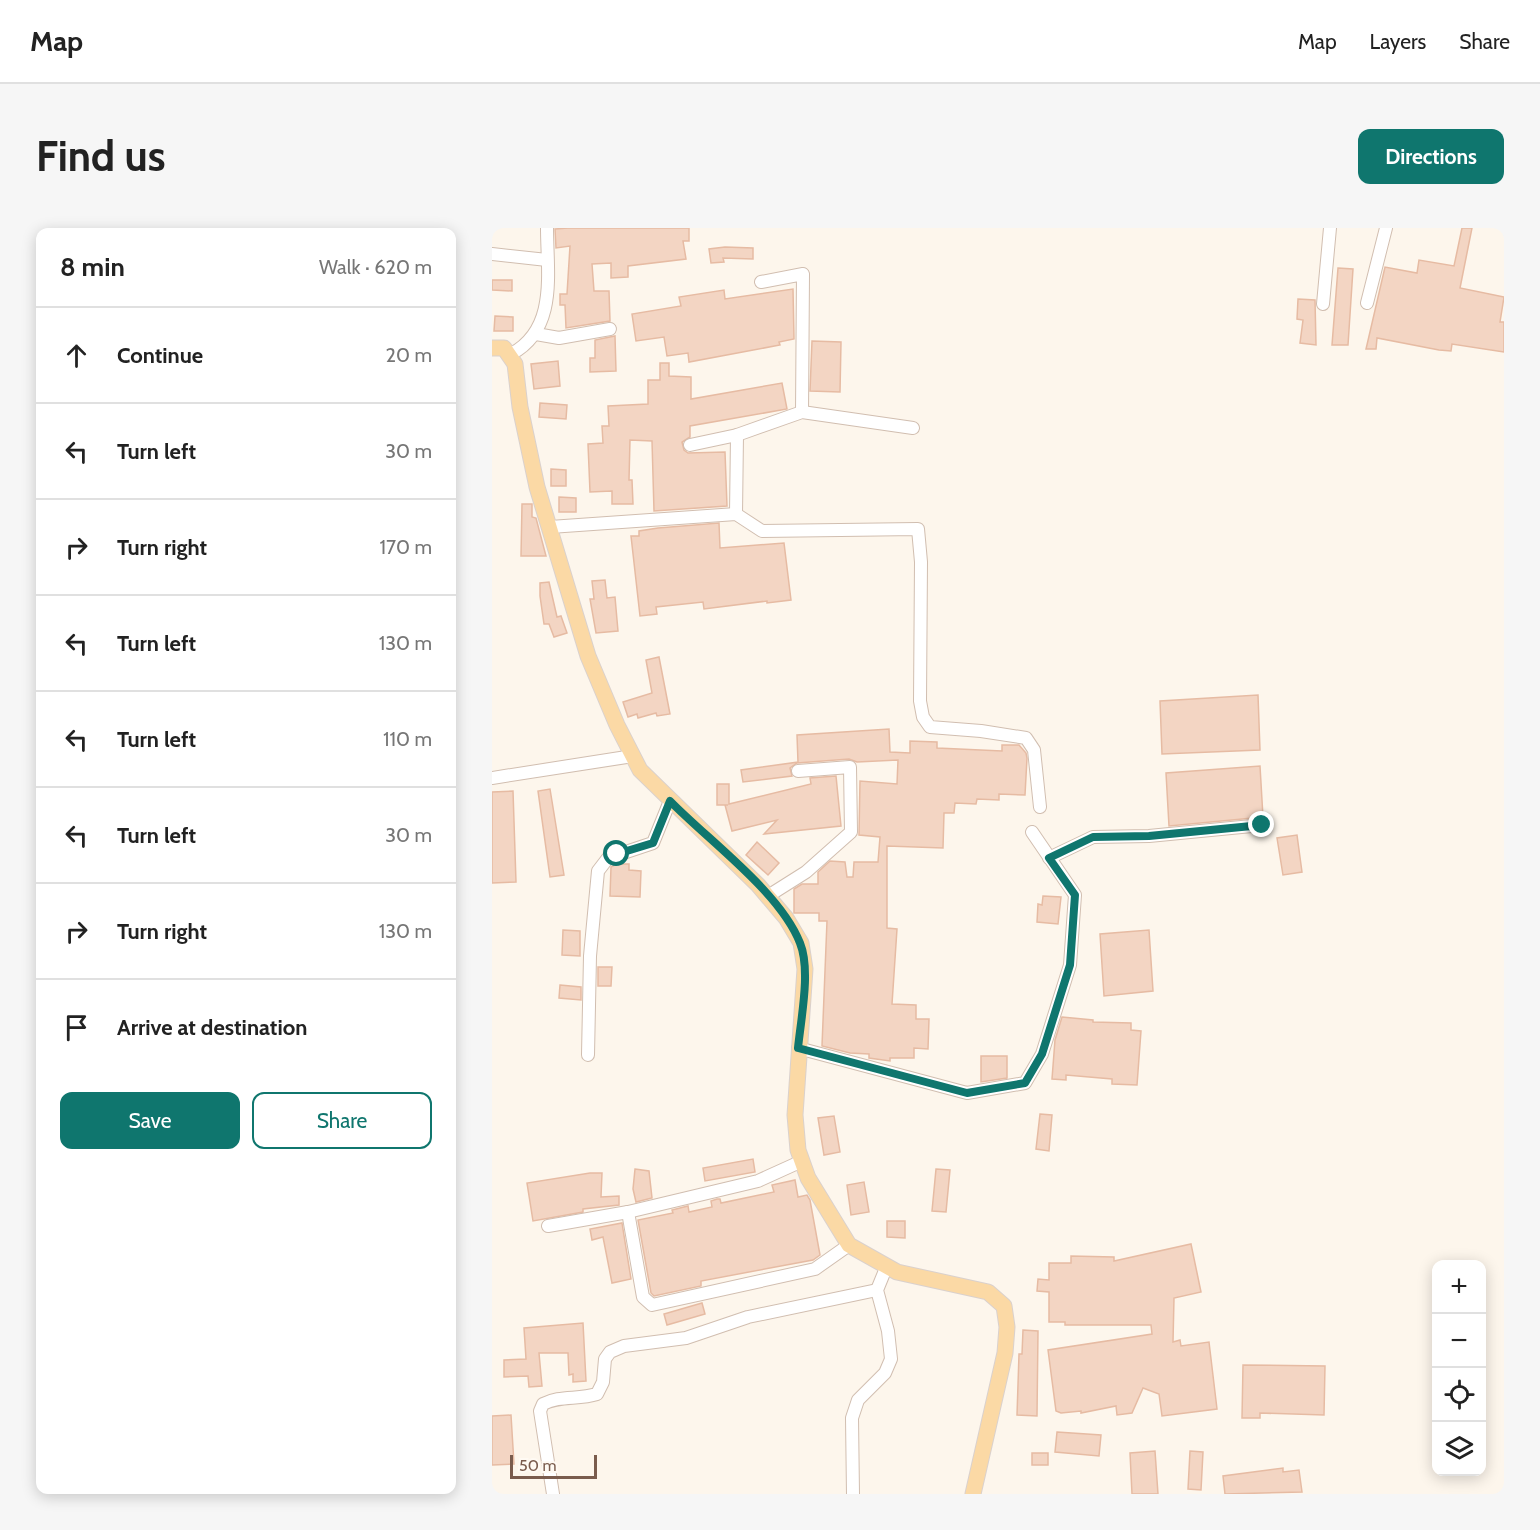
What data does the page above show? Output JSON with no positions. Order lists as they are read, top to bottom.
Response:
{
  "scale_bar": "50 m",
  "page": {
    "header": "Map",
    "nav": ["Map", "Layers", "Share"],
    "buttons": [
      "Directions",
      ["Save", "Share"]
    ],
    "title": "Find us",
    "heading": ["8 min", "Walk · 620 m"],
    "list": [
      ["Continue", "20 m"],
      ["Turn left", "30 m"],
      ["Turn right", "170 m"],
      ["Turn left", "130 m"],
      ["Turn left", "110 m"],
      ["Turn left", "30 m"],
      ["Turn right", "130 m"],
      "Arrive at destination"
    ],
    "map_buttons": ["+", "−"],
    "scale": "50 m"
  }
}
